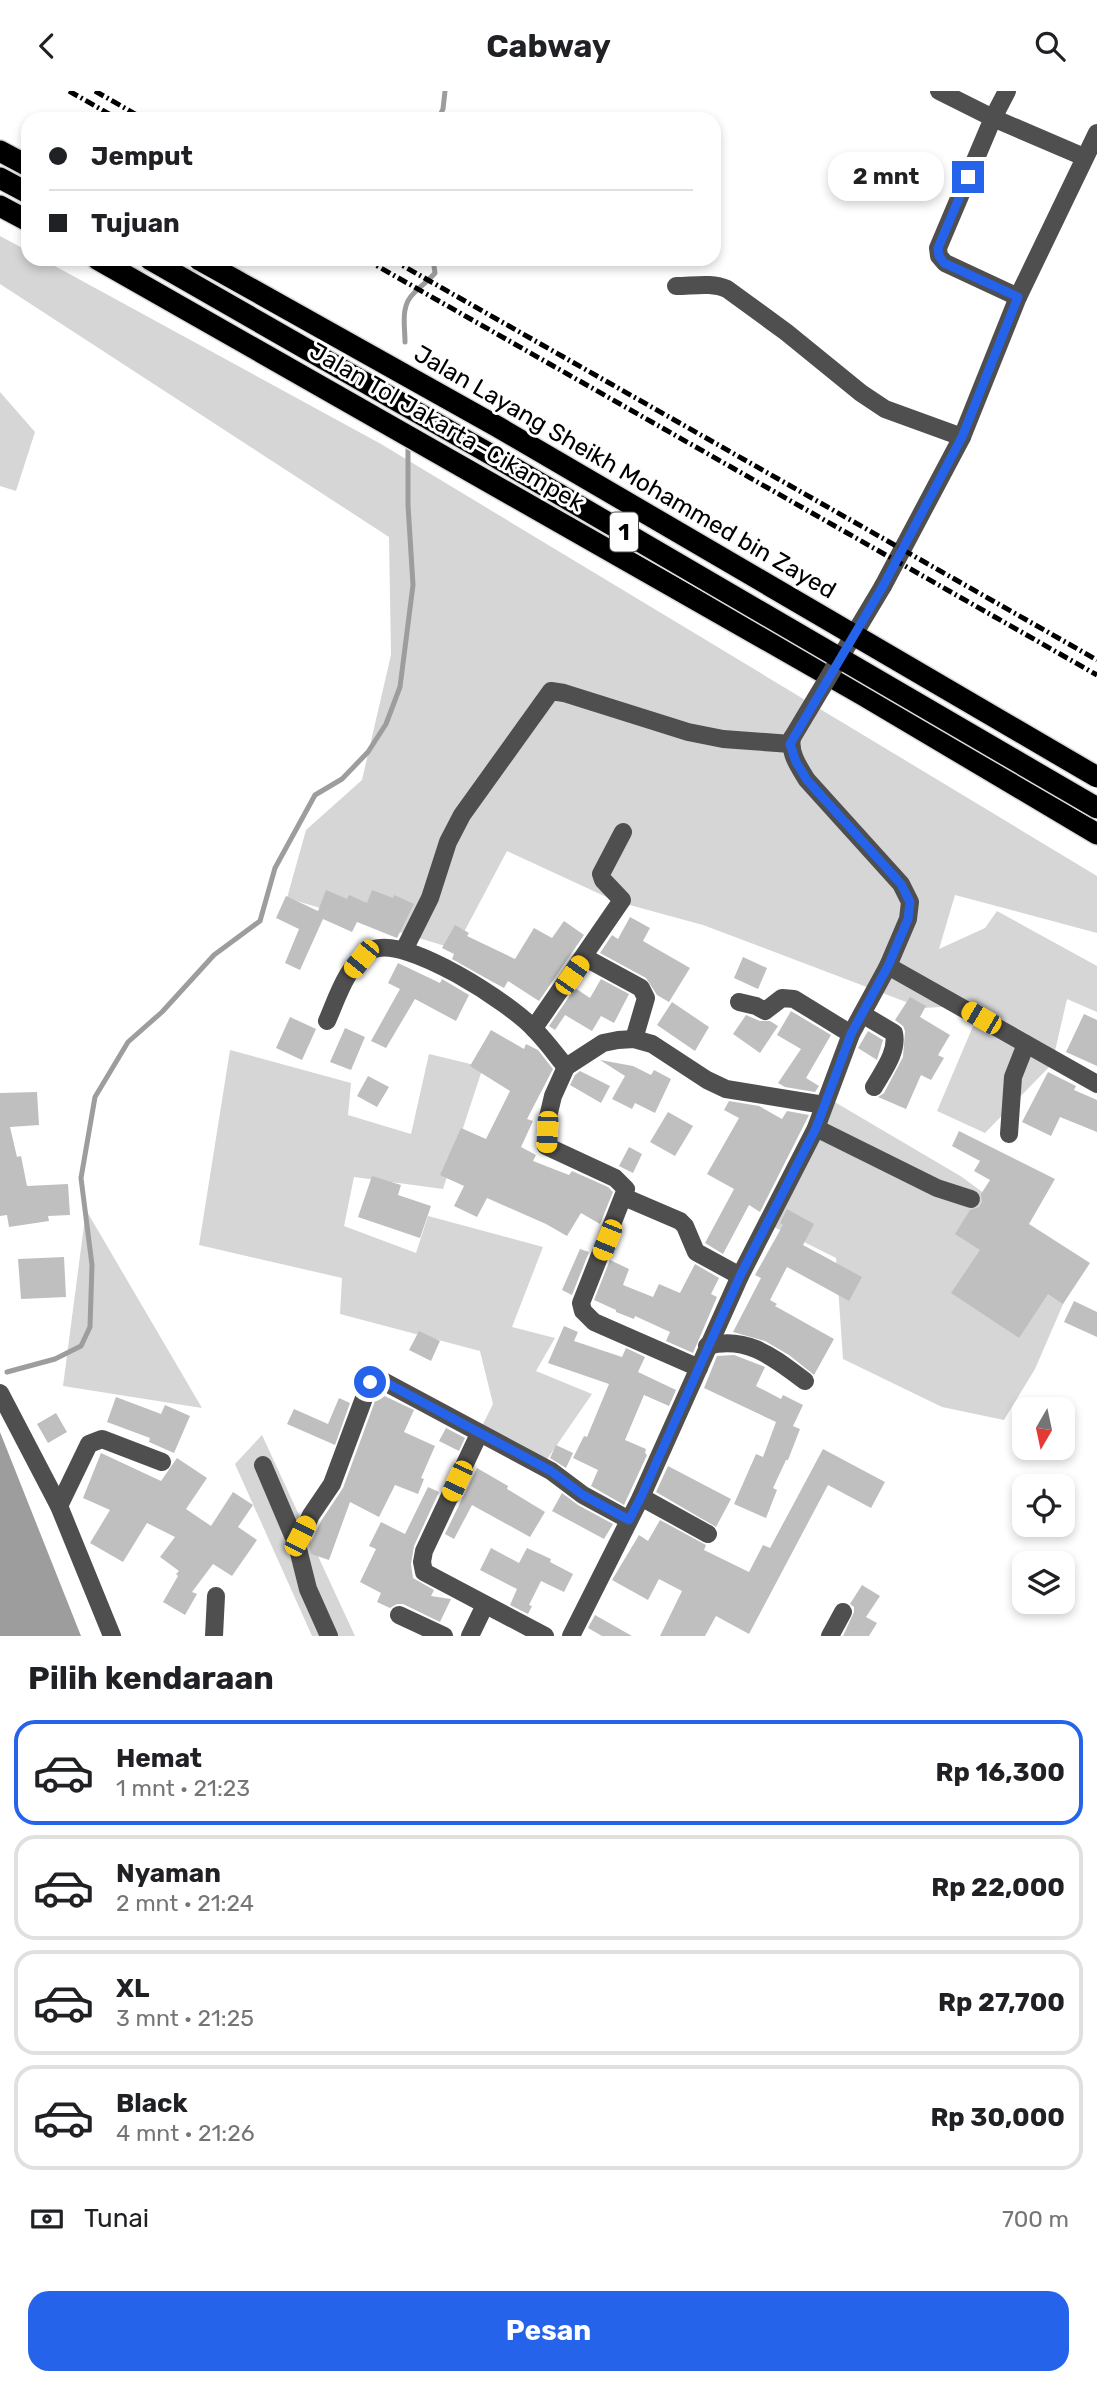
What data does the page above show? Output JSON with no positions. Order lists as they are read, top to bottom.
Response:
{
  "streets": {
    "highway": ["Jalan Tol Jakarta–Cikampek", "Jalan Layang Sheikh Mohammed bin Zayed", "1"]
  },
  "north": "bottom",
  "page": {
    "header": "Cabway",
    "banner": ["Jemput", "Tujuan"],
    "bubble": "2 mnt",
    "heading": "Pilih kendaraan",
    "list": [
      {
        "name": "Hemat",
        "note": "1 mnt · 21:23",
        "value": "Rp 16,300"
      },
      {
        "name": "Nyaman",
        "note": "2 mnt · 21:24",
        "value": "Rp 22,000"
      },
      {
        "name": "XL",
        "note": "3 mnt · 21:25",
        "value": "Rp 27,700"
      },
      {
        "name": "Black",
        "note": "4 mnt · 21:26",
        "value": "Rp 30,000"
      }
    ],
    "pay": ["Tunai", "700 m"],
    "buttons": "Pesan"
  }
}
